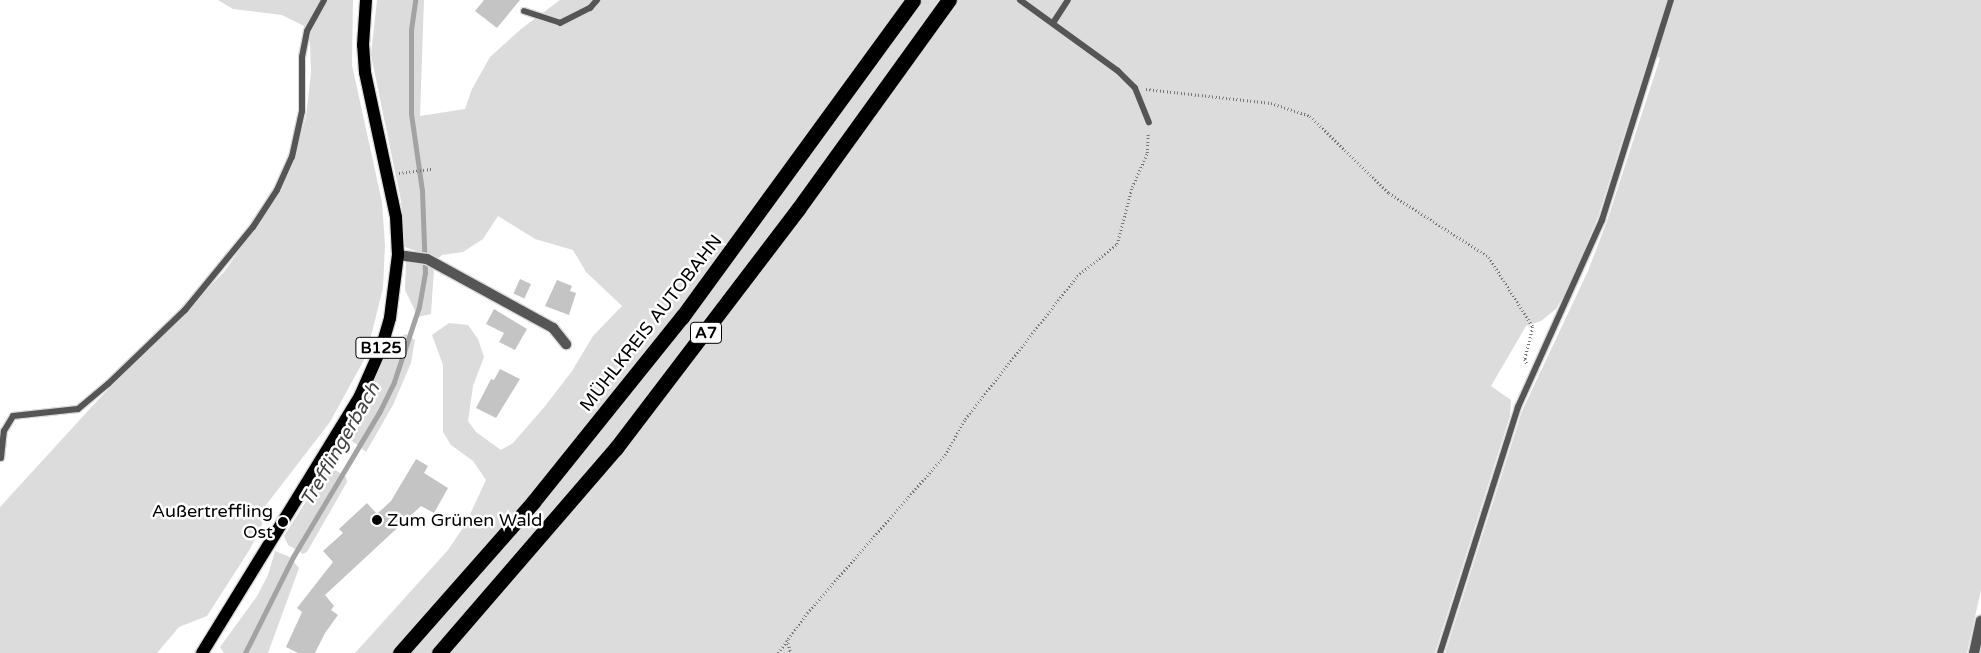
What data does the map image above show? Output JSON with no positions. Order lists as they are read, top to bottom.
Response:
{
  "streets": {
    "highway": ["MÜHLKREIS AUTOBAHN", "A7"],
    "main road": ["B125"]
  },
  "water": ["Trefflingerbach"],
  "places": ["Zum Grünen Wald", "Außertreffling Ost"]
}
